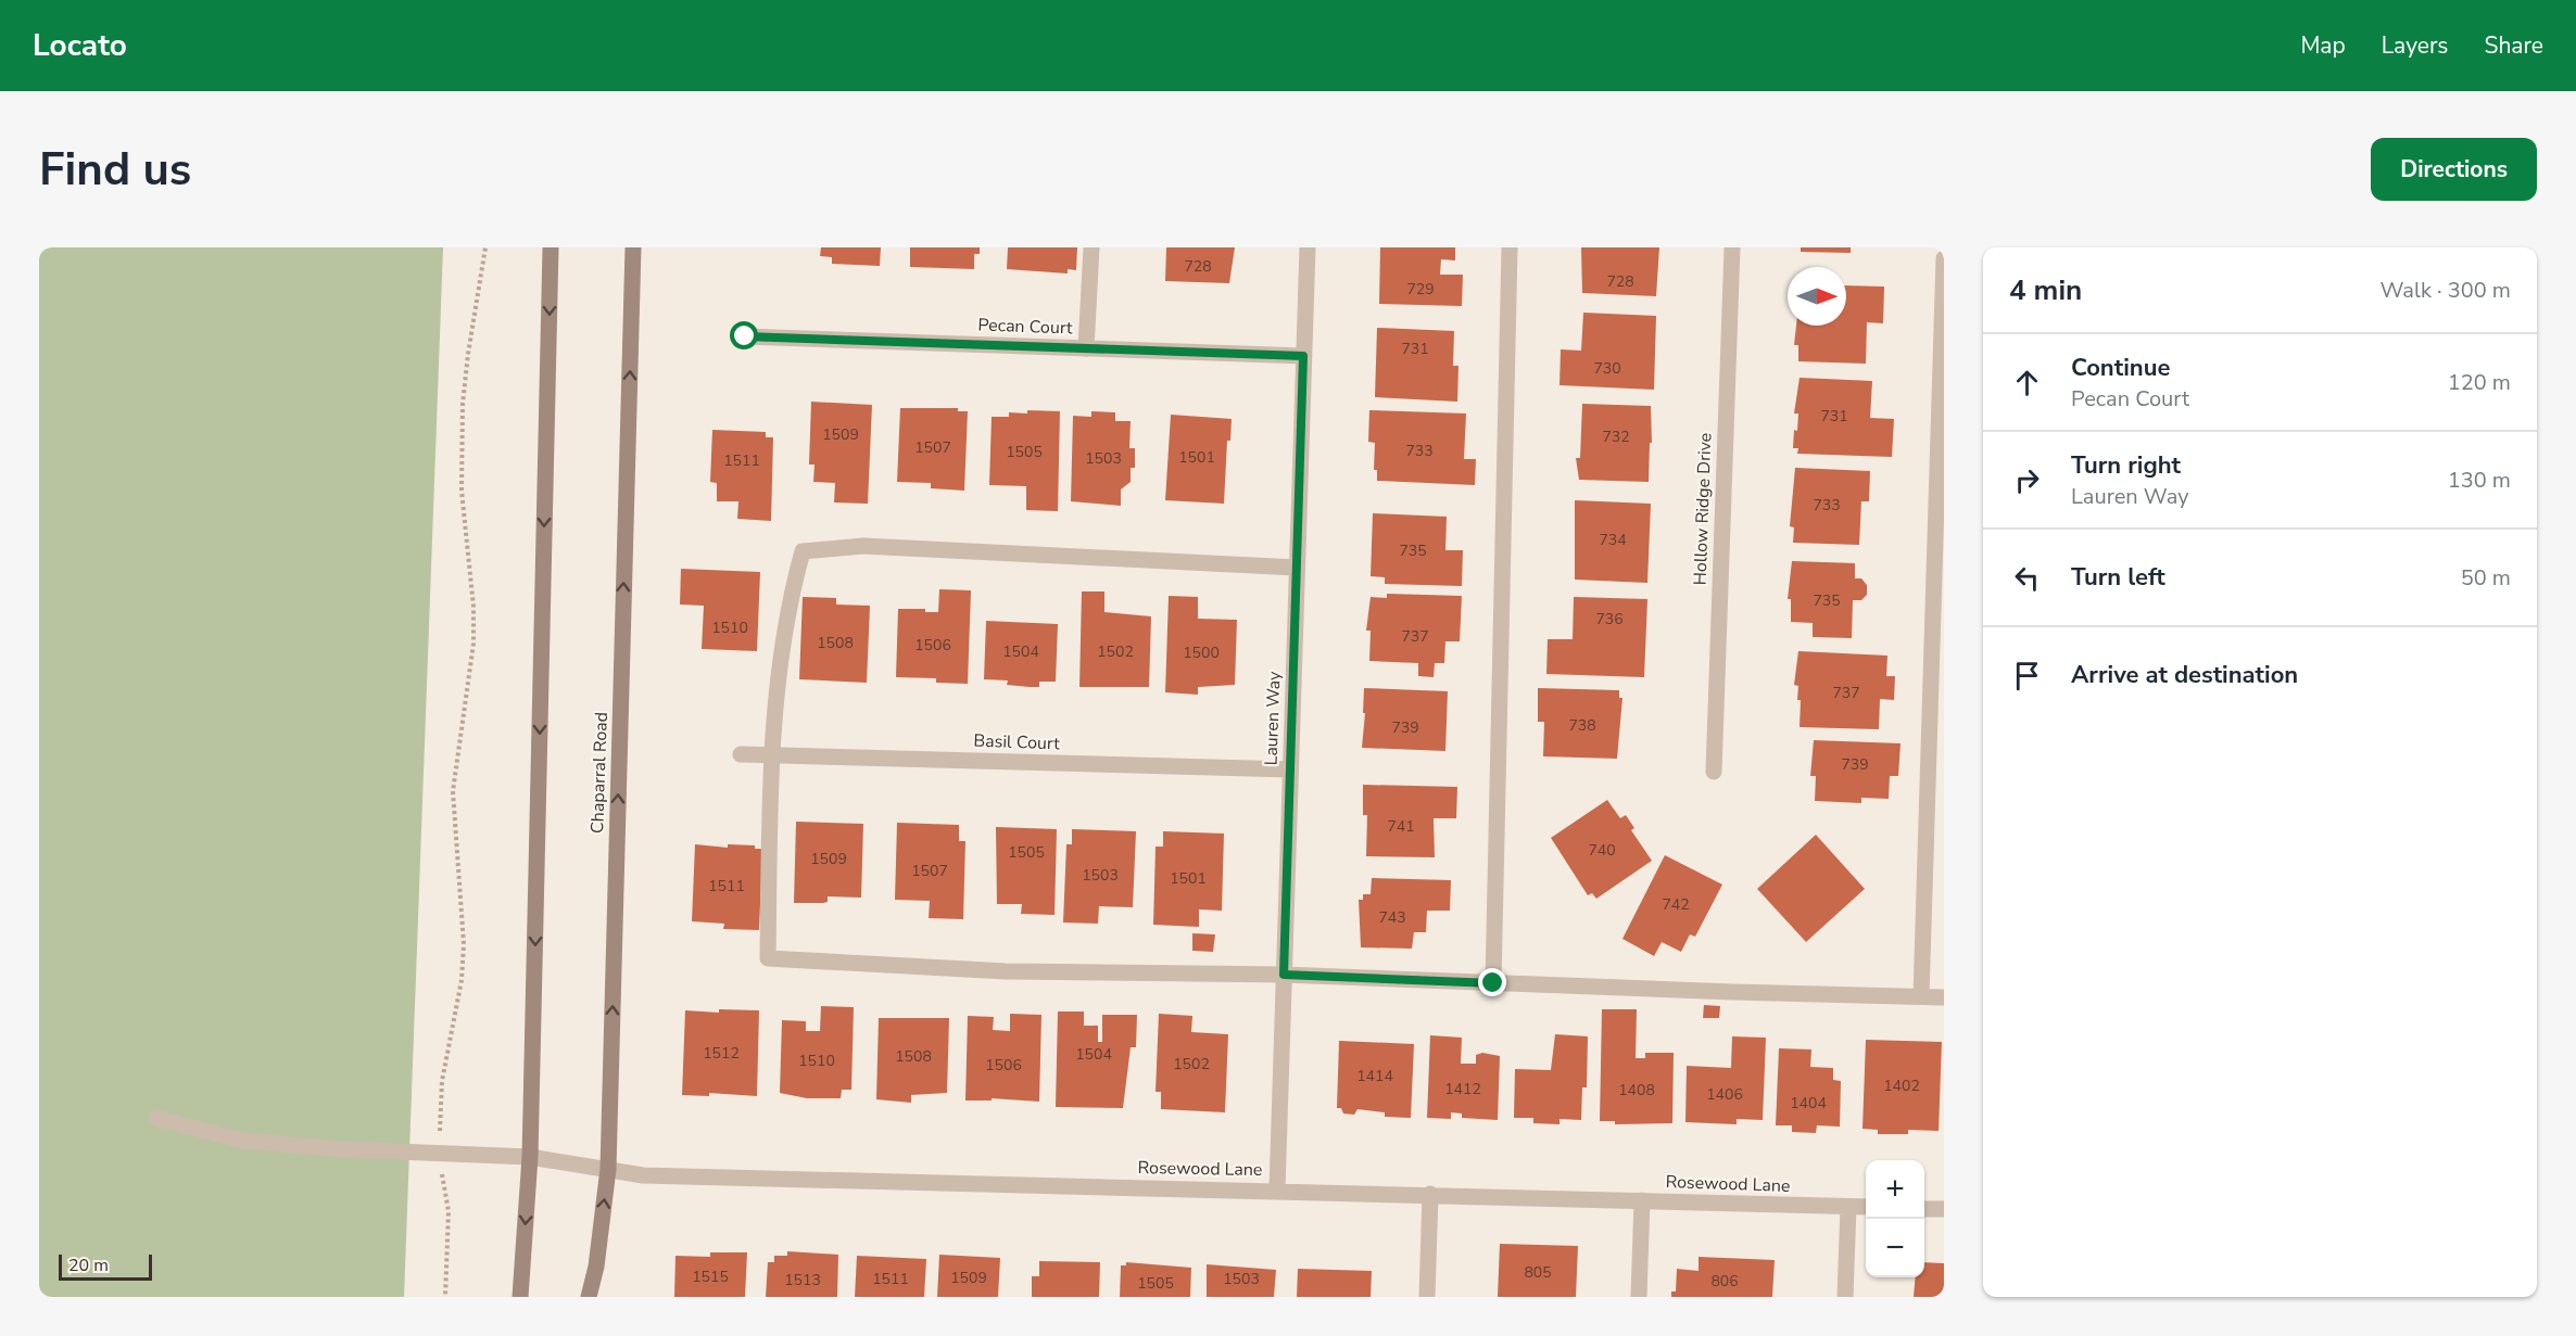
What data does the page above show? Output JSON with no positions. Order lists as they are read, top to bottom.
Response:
{
  "streets": {
    "main road": ["Chaparral Road"],
    "street": [
      "Pecan Court",
      "Hollow Ridge Drive",
      "Lauren Way",
      "Basil Court",
      "Rosewood Lane"
    ]
  },
  "crossings": [
    ["Pecan Court", "Lauren Way"],
    ["Lauren Way", "Basil Court"],
    ["Lauren Way", "Rosewood Lane"],
    ["Chaparral Road", "Rosewood Lane"]
  ],
  "house_numbers": [
    "728",
    "728",
    "729",
    "731",
    "730",
    "731",
    "1509",
    "732",
    "1507",
    "733",
    "1505",
    "1501",
    "1503",
    "1511",
    "733",
    "734",
    "735",
    "735",
    "736",
    "1510",
    "737",
    "1508",
    "1506",
    "1504",
    "1502",
    "1500",
    "737",
    "738",
    "739",
    "739",
    "741",
    "740",
    "1505",
    "1509",
    "1507",
    "1503",
    "1501",
    "1511",
    "742",
    "743",
    "1512",
    "1504",
    "1508",
    "1510",
    "1502",
    "1506",
    "1414",
    "1402",
    "1412",
    "1408",
    "1406",
    "1404",
    "805",
    "1515",
    "1509",
    "1511",
    "1503",
    "1513",
    "806",
    "1505"
  ],
  "scale_bar": "20 m",
  "north": "right",
  "page": {
    "header": "Locato",
    "nav": ["Map", "Layers", "Share"],
    "buttons": "Directions",
    "title": "Find us",
    "heading": ["4 min", "Walk · 300 m"],
    "list": [
      ["Continue", "Pecan Court", "120 m"],
      ["Turn right", "Lauren Way", "130 m"],
      ["Turn left", "50 m"],
      "Arrive at destination"
    ],
    "map_buttons": ["+", "−"],
    "scale": "20 m"
  }
}
